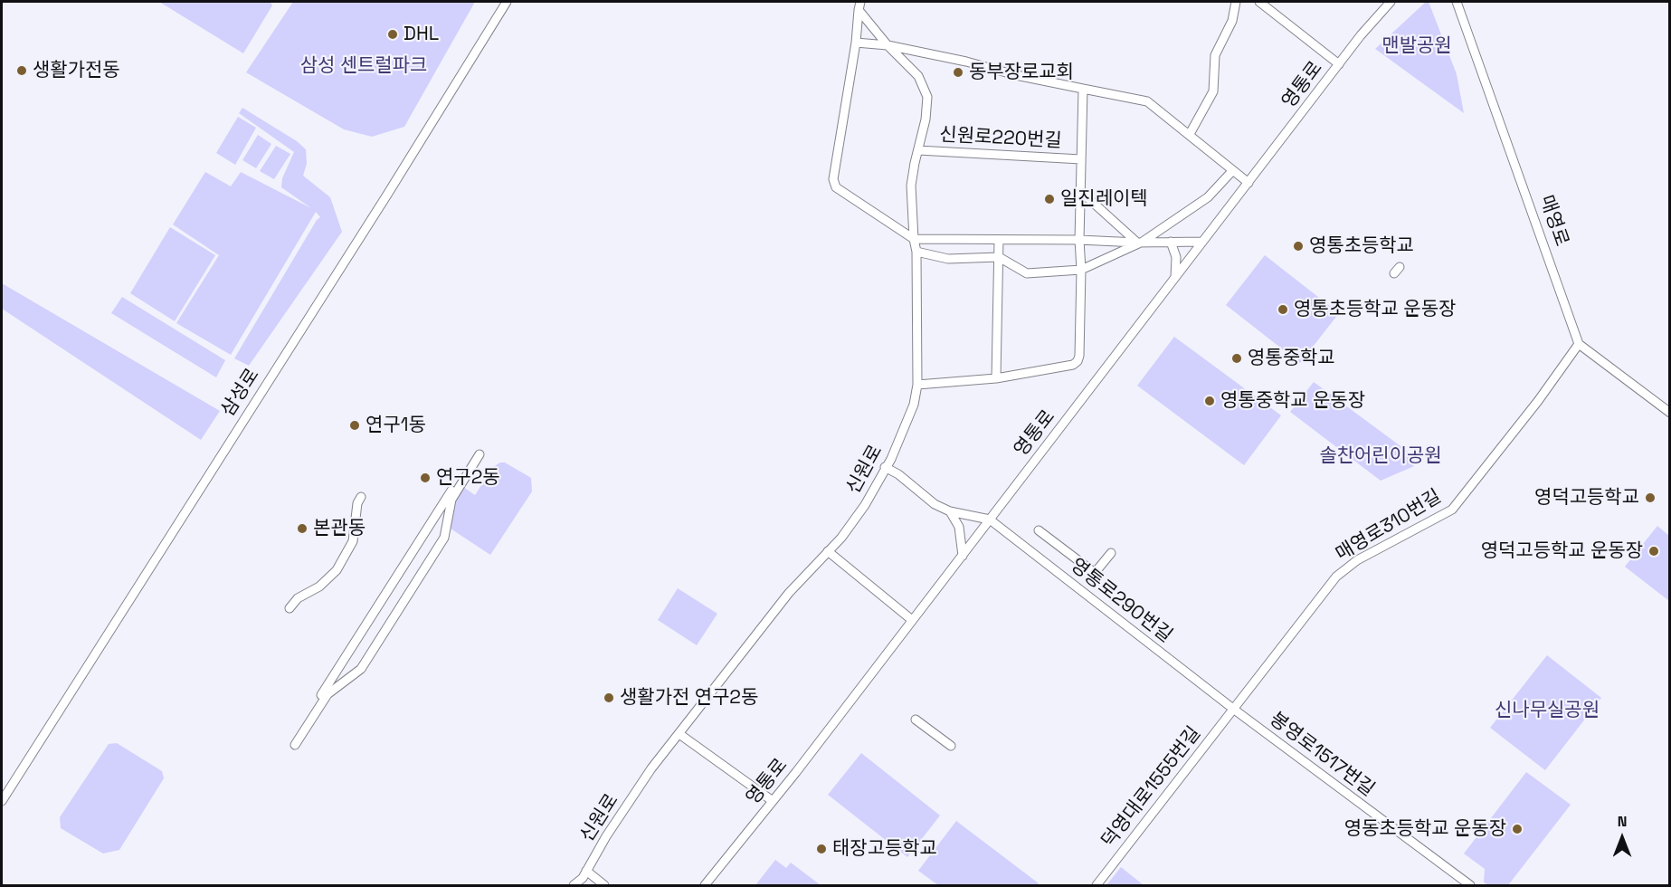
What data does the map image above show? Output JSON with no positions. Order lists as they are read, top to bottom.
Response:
{
  "streets": {
    "street": [
      "영통로",
      "신원로220번길",
      "매영로",
      "삼성로",
      "신원로",
      "매영로310번길",
      "영통로290번길",
      "봉영로1517번길",
      "덕영대로1555번길"
    ]
  },
  "crossings": [
    ["영통로", "영통로290번길"],
    ["신원로220번길", "신원로"],
    ["매영로", "매영로310번길"],
    ["매영로310번길", "영통로290번길"],
    ["매영로310번길", "봉영로1517번길"],
    ["매영로310번길", "덕영대로1555번길"],
    ["영통로290번길", "봉영로1517번길"],
    ["영통로290번길", "덕영대로1555번길"],
    ["봉영로1517번길", "덕영대로1555번길"]
  ],
  "parks": [
    "맨발공원",
    "삼성 센트럴파크",
    "솔찬어린이공원",
    "신나무실공원"
  ],
  "places": [
    "DHL",
    "생활가전동",
    "동부장로교회",
    "일진레이텍",
    "영통초등학교",
    "영통초등학교 운동장",
    "영통중학교",
    "영통중학교 운동장",
    "연구1동",
    "연구2동",
    "영덕고등학교",
    "본관동",
    "영덕고등학교 운동장",
    "생활가전 연구2동",
    "영동초등학교 운동장",
    "태장고등학교"
  ],
  "north": "top"
}
